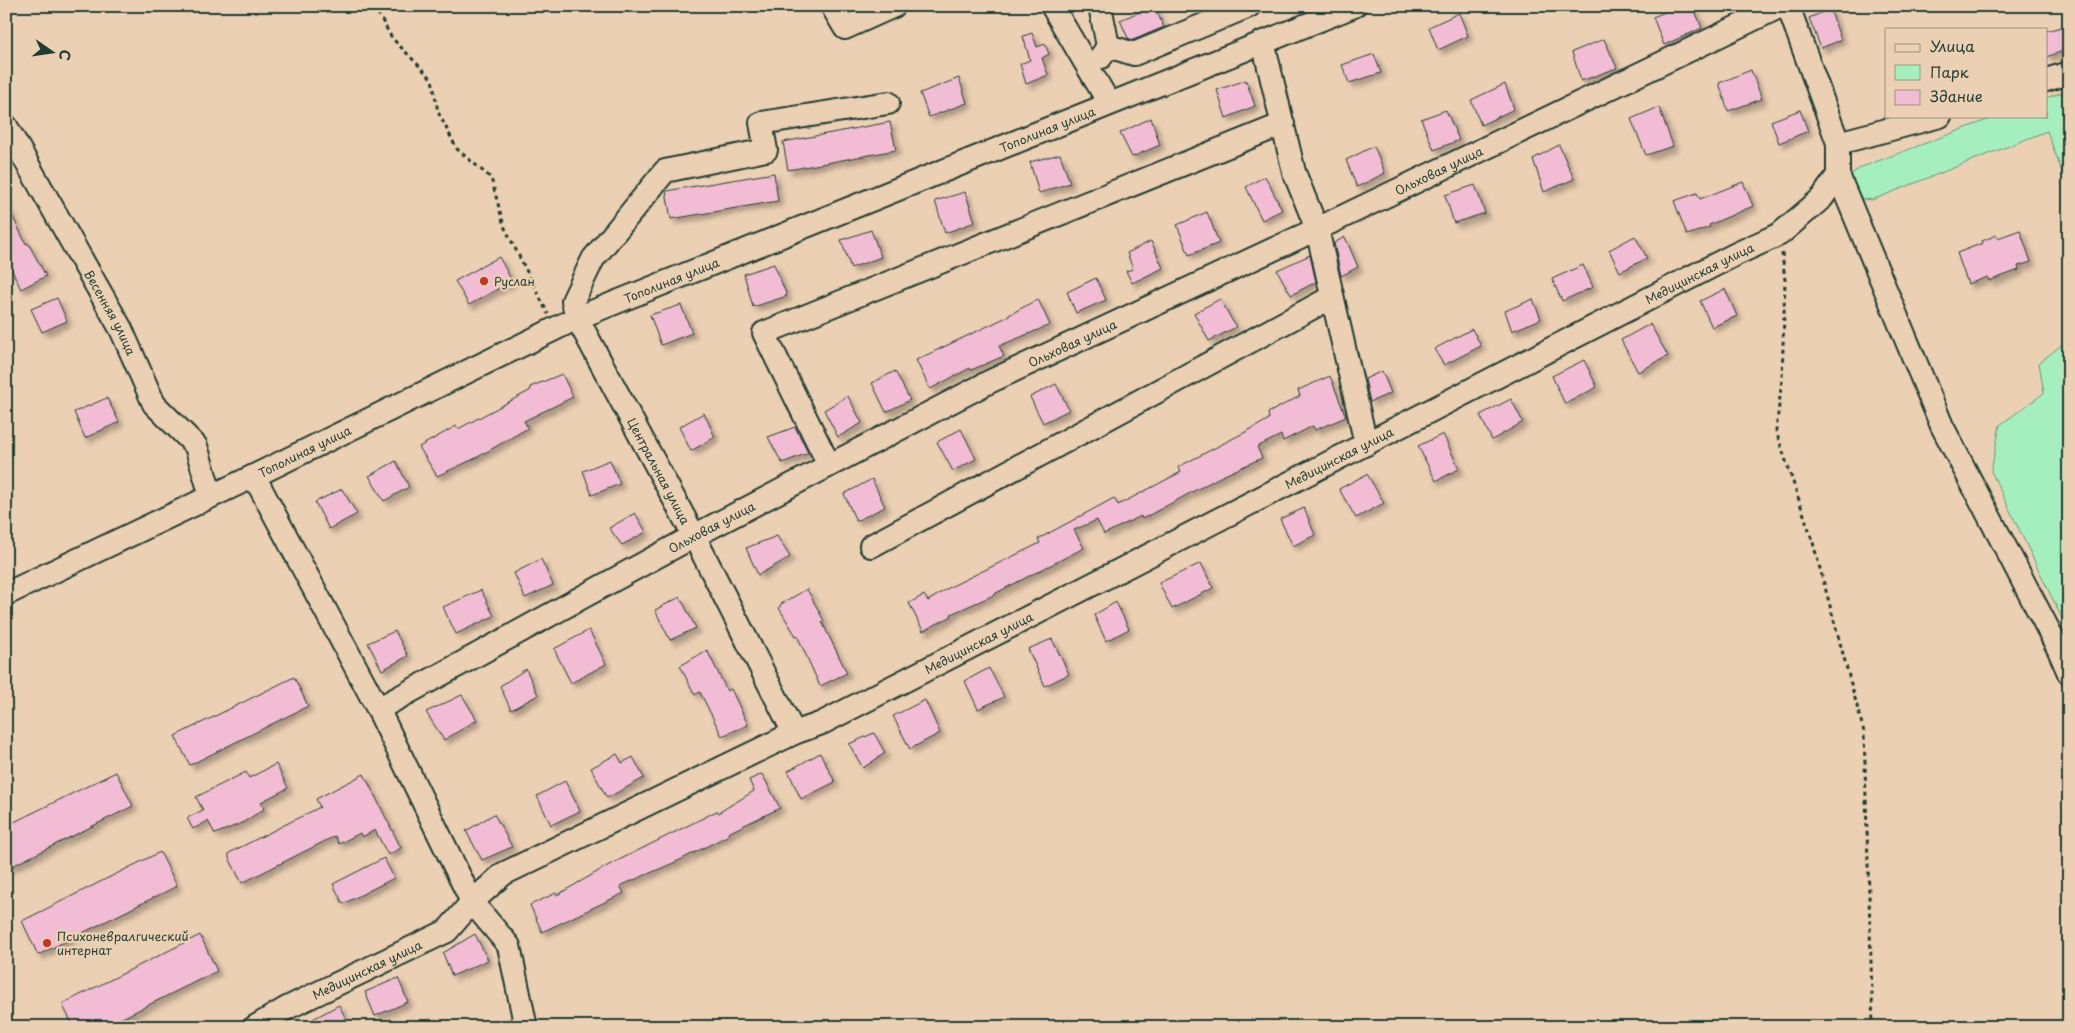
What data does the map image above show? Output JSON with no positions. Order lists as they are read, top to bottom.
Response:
{
  "streets": {
    "street": [
      "Тополиная улица",
      "Ольховая улица",
      "Медицинская улица",
      "Весенняя улица",
      "Центральная улица"
    ]
  },
  "crossings": [
    ["Тополиная улица", "Весенняя улица"],
    ["Тополиная улица", "Центральная улица"],
    ["Ольховая улица", "Центральная улица"],
    ["Медицинская улица", "Центральная улица"]
  ],
  "places": ["Руслан", "Психоневралгический интернат"],
  "legend": ["Улица", "Парк", "Здание"],
  "north": "right"
}
